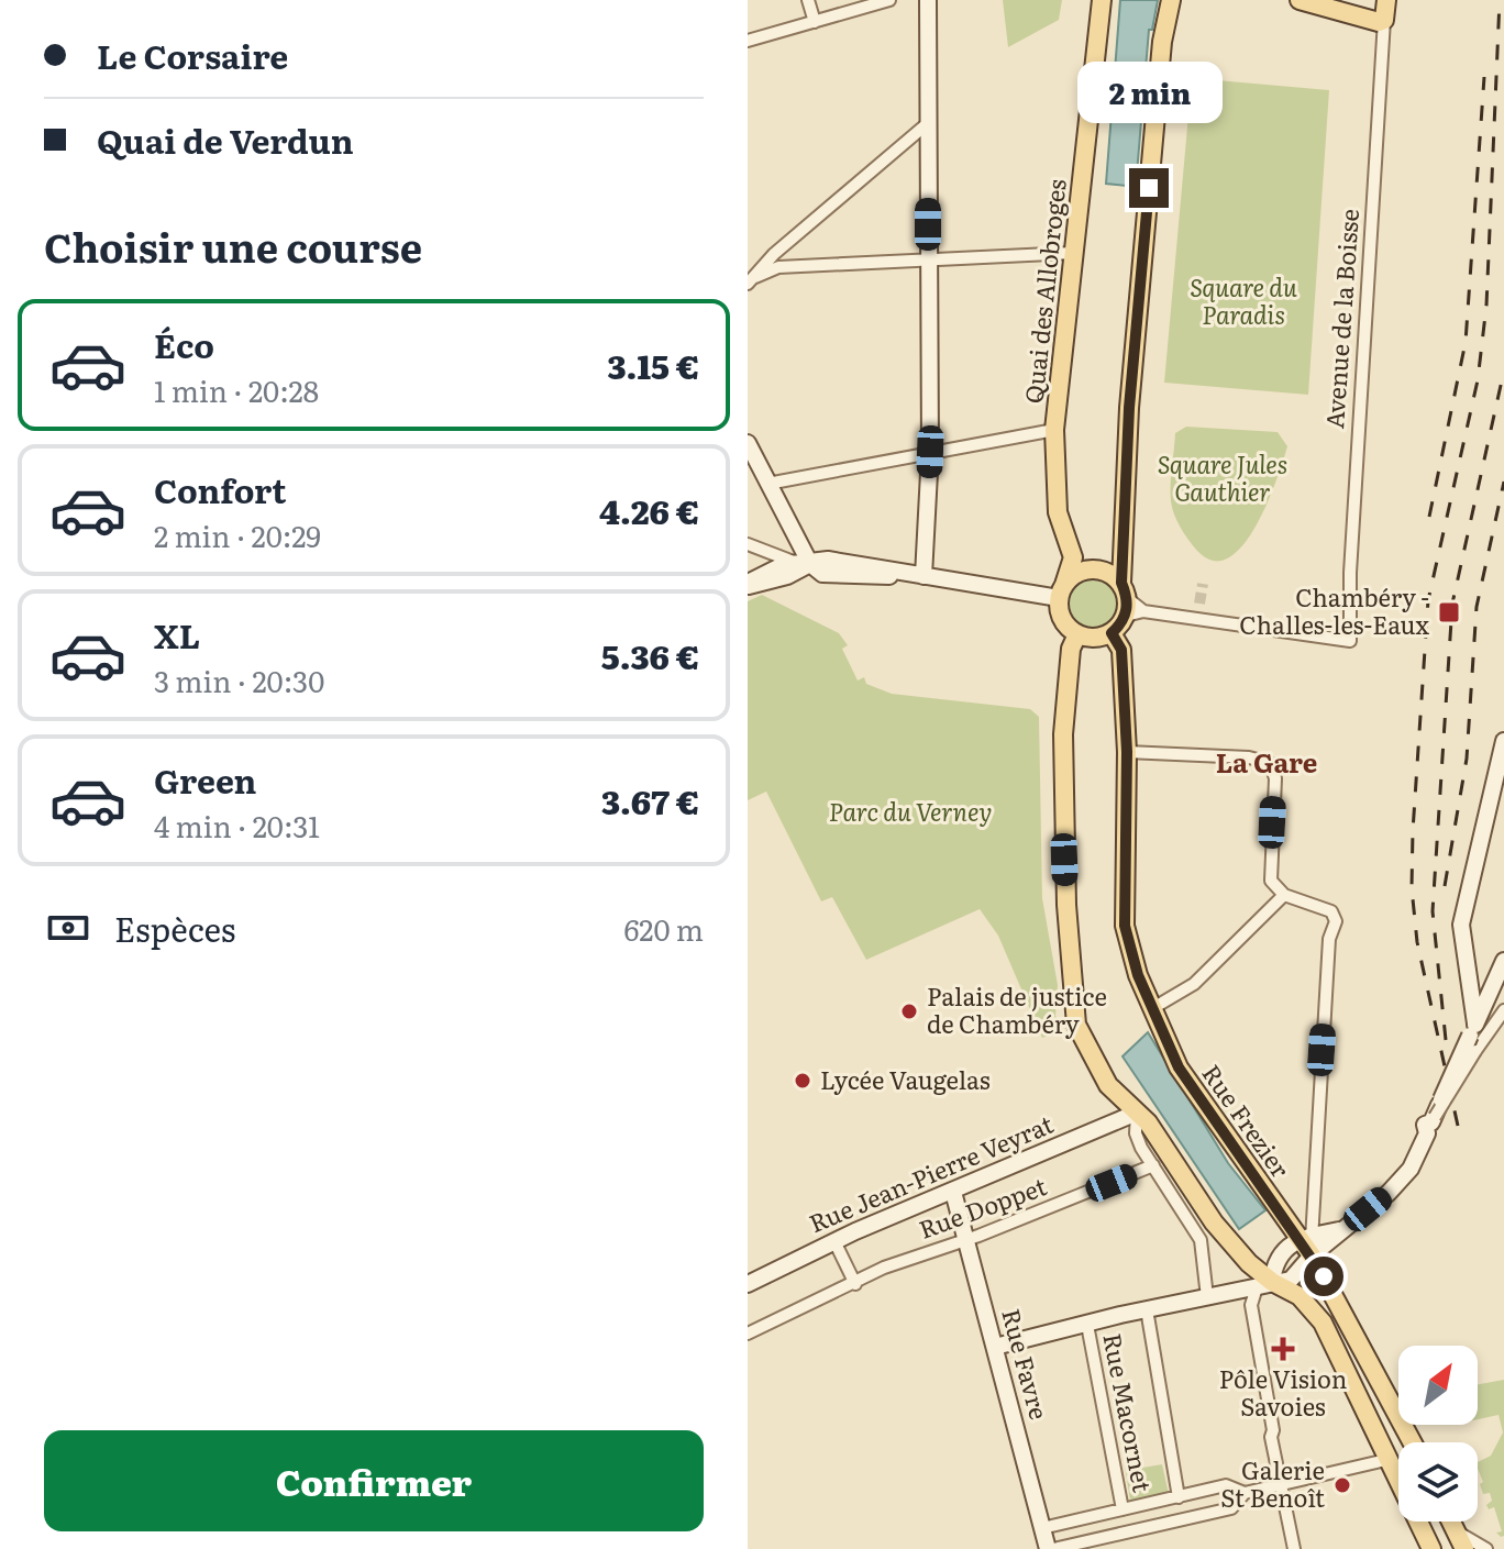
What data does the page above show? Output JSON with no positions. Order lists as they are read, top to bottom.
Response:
{
  "streets": {
    "main road": ["Quai des Allobroges", "Avenue de la Boisse", "Rue Frezier"],
    "street": [
      "Rue Jean-Pierre Veyrat",
      "Rue Doppet",
      "Rue Favre",
      "Rue Macornet"
    ]
  },
  "crossings": [
    ["Quai des Allobroges", "Rue Frezier"],
    ["Rue Jean-Pierre Veyrat", "Rue Favre"],
    ["Rue Doppet", "Rue Favre"]
  ],
  "districts": ["La Gare"],
  "parks": ["Square du Paradis", "Square Jules Gauthier", "Parc du Verney"],
  "places": {
    "transit": ["Chambéry - Challes-les-Eaux"],
    "other": ["Palais de justice de Chambéry", "Lycée Vaugelas", "Galerie St Benoît"],
    "health": ["Pôle Vision Savoies"]
  },
  "north": "top right",
  "page": {
    "banner": ["Le Corsaire", "Quai de Verdun"],
    "bubble": "2 min",
    "heading": "Choisir une course",
    "list": [
      {
        "name": "Éco",
        "note": "1 min · 20:28",
        "value": "3.15 €"
      },
      {
        "name": "Confort",
        "note": "2 min · 20:29",
        "value": "4.26 €"
      },
      {
        "name": "XL",
        "note": "3 min · 20:30",
        "value": "5.36 €"
      },
      {
        "name": "Green",
        "note": "4 min · 20:31",
        "value": "3.67 €"
      }
    ],
    "pay": ["Espèces", "620 m"],
    "buttons": "Confirmer"
  }
}
